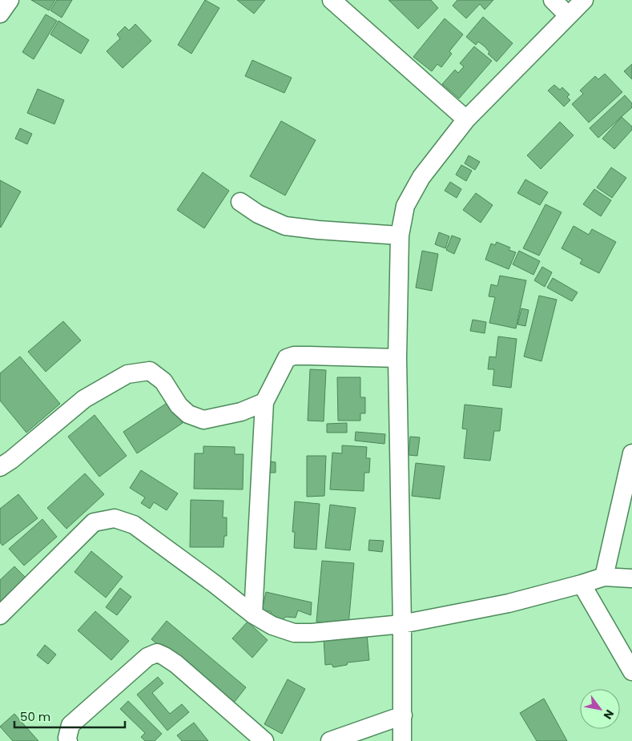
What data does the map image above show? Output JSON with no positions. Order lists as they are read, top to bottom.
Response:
{
  "scale_bar": "50 m",
  "north": "bottom right"
}
